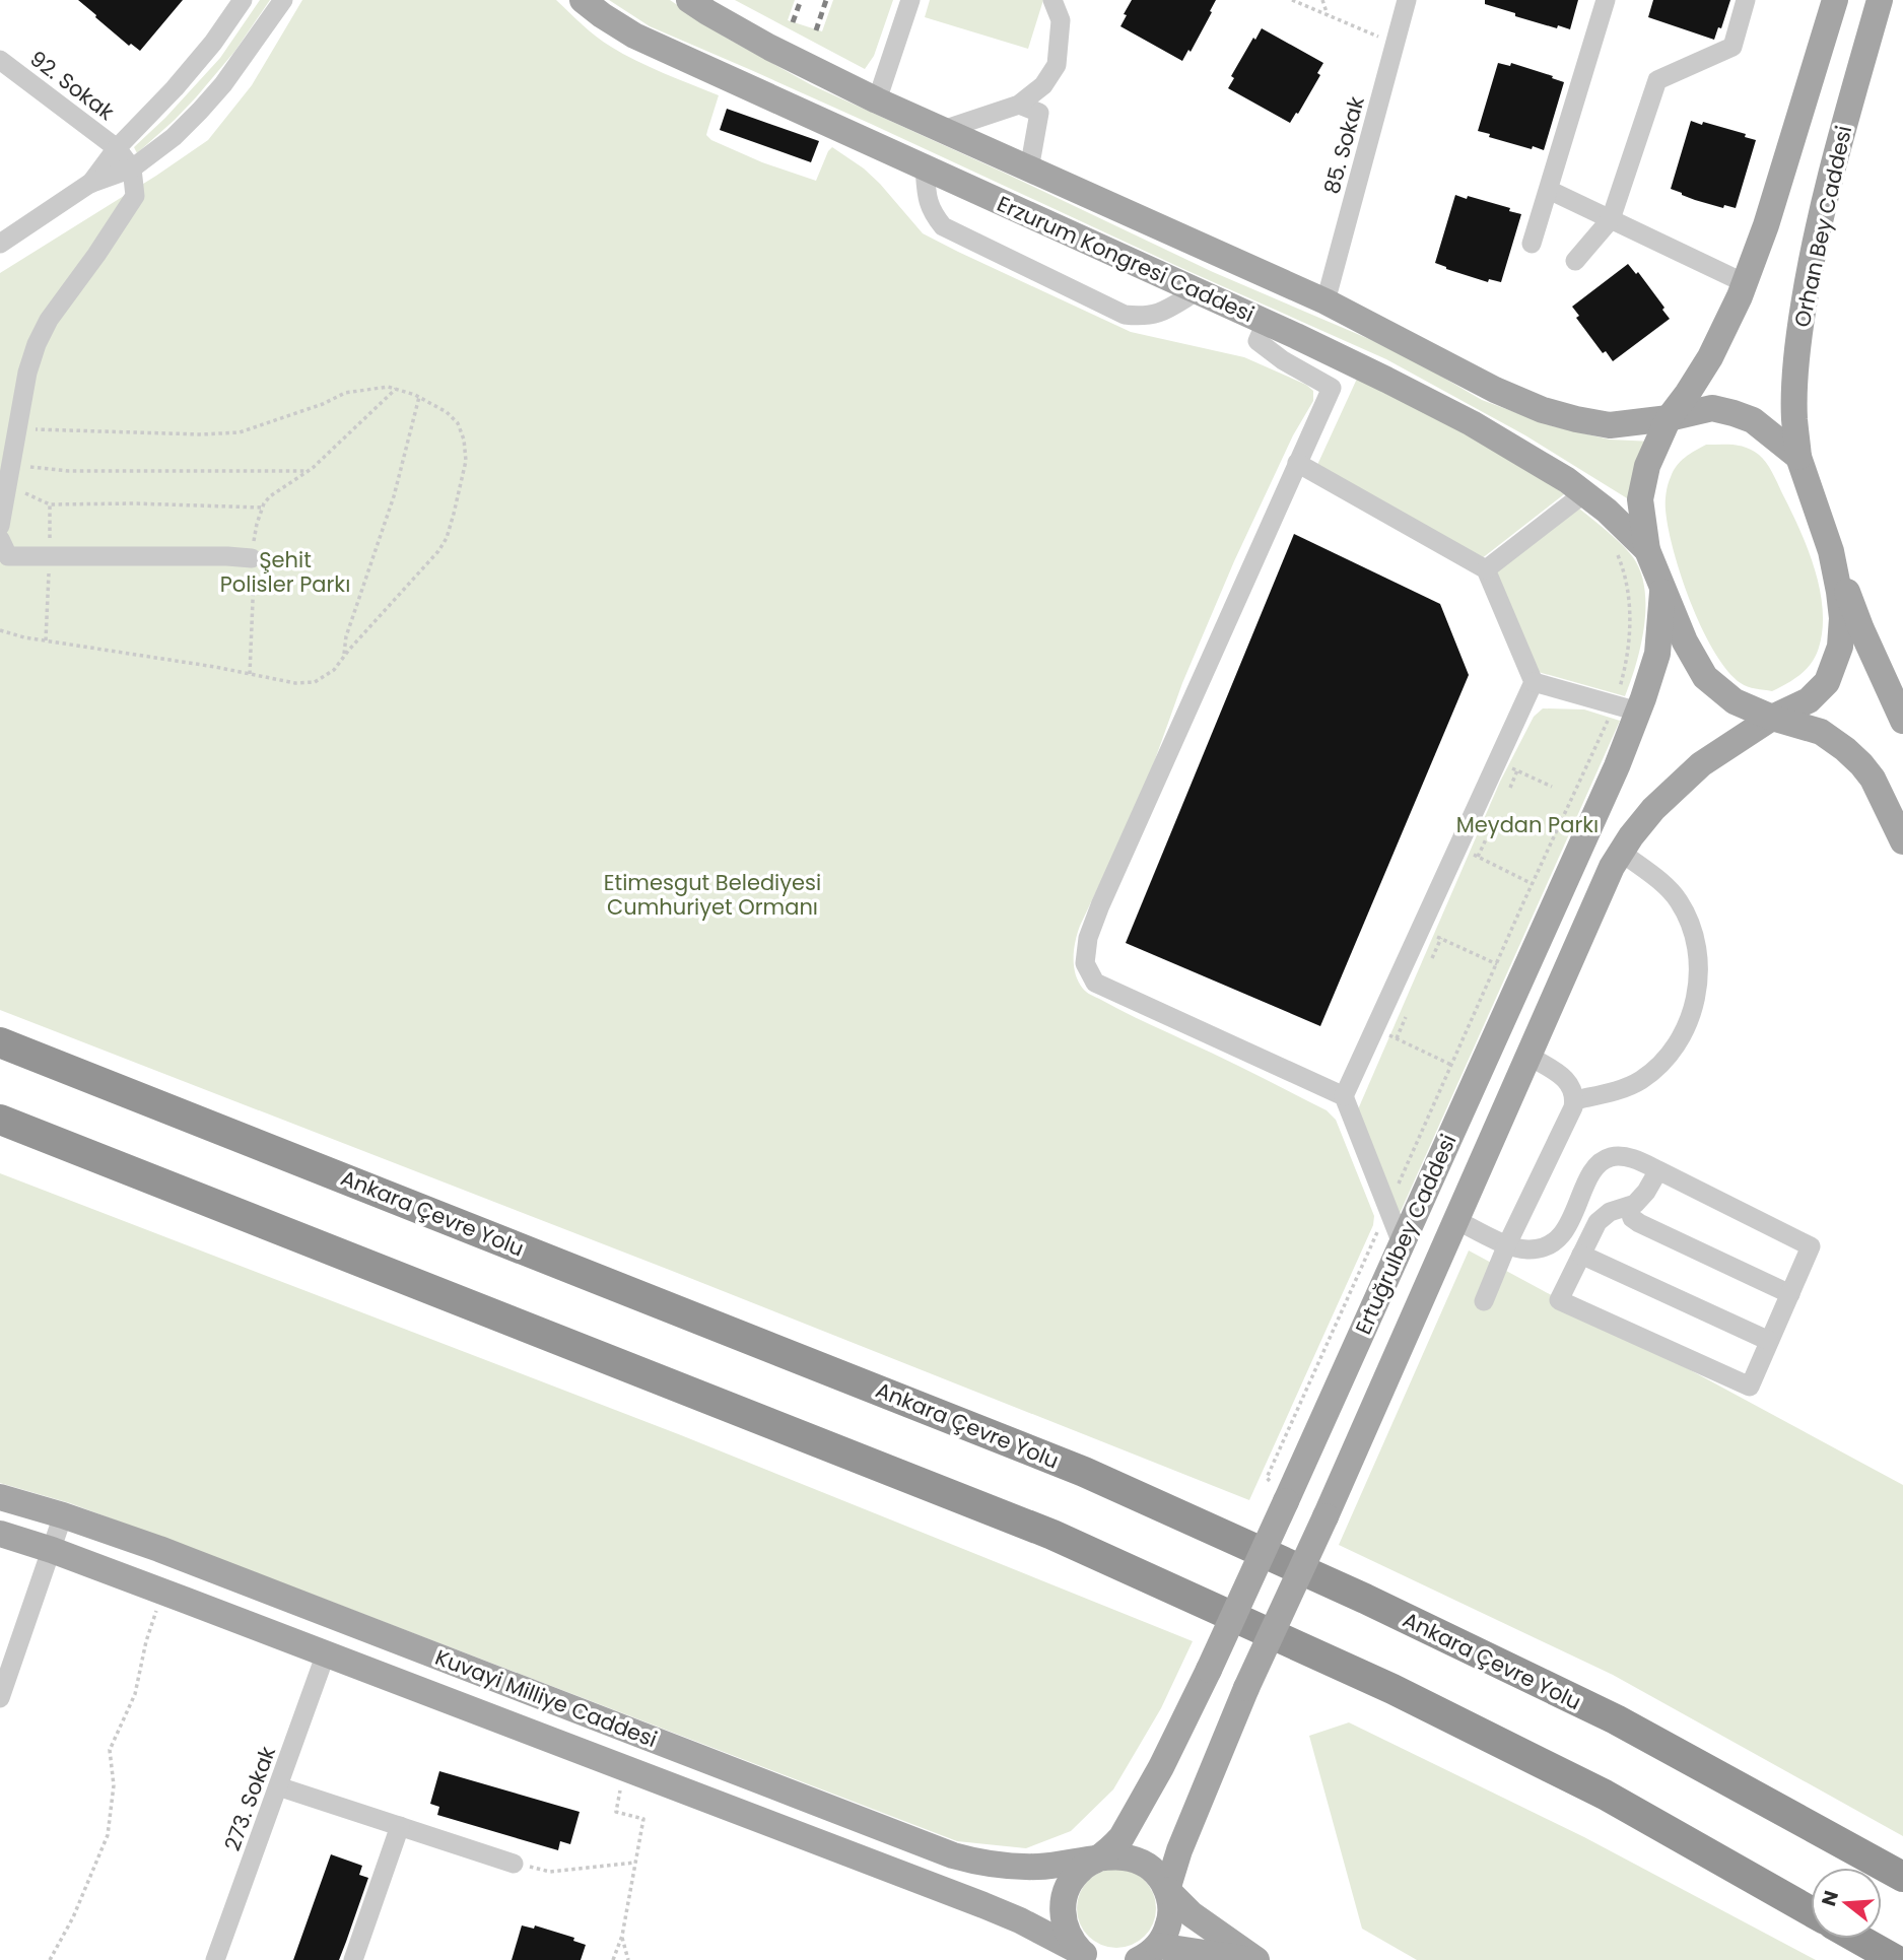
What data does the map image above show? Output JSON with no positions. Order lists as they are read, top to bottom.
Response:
{
  "streets": {
    "highway": ["Ankara Çevre Yolu"],
    "main road": [
      "Orhan Bey Caddesi",
      "Erzurum Kongresi Caddesi",
      "Ertuğrulbey Caddesi",
      "Kuvayi Milliye Caddesi"
    ],
    "street": ["92. Sokak", "85. Sokak", "273. Sokak"]
  },
  "crossings": [
    ["85. Sokak", "Erzurum Kongresi Caddesi"],
    ["Orhan Bey Caddesi", "Erzurum Kongresi Caddesi"],
    ["Orhan Bey Caddesi", "Ertuğrulbey Caddesi"],
    ["Erzurum Kongresi Caddesi", "Ertuğrulbey Caddesi"],
    ["Ertuğrulbey Caddesi", "Kuvayi Milliye Caddesi"],
    ["Kuvayi Milliye Caddesi", "273. Sokak"]
  ],
  "parks": ["Şehit Polisler Parkı", "Meydan Parkı", "Etimesgut Belediyesi Cumhuriyet Ormanı"],
  "north": "left"
}
